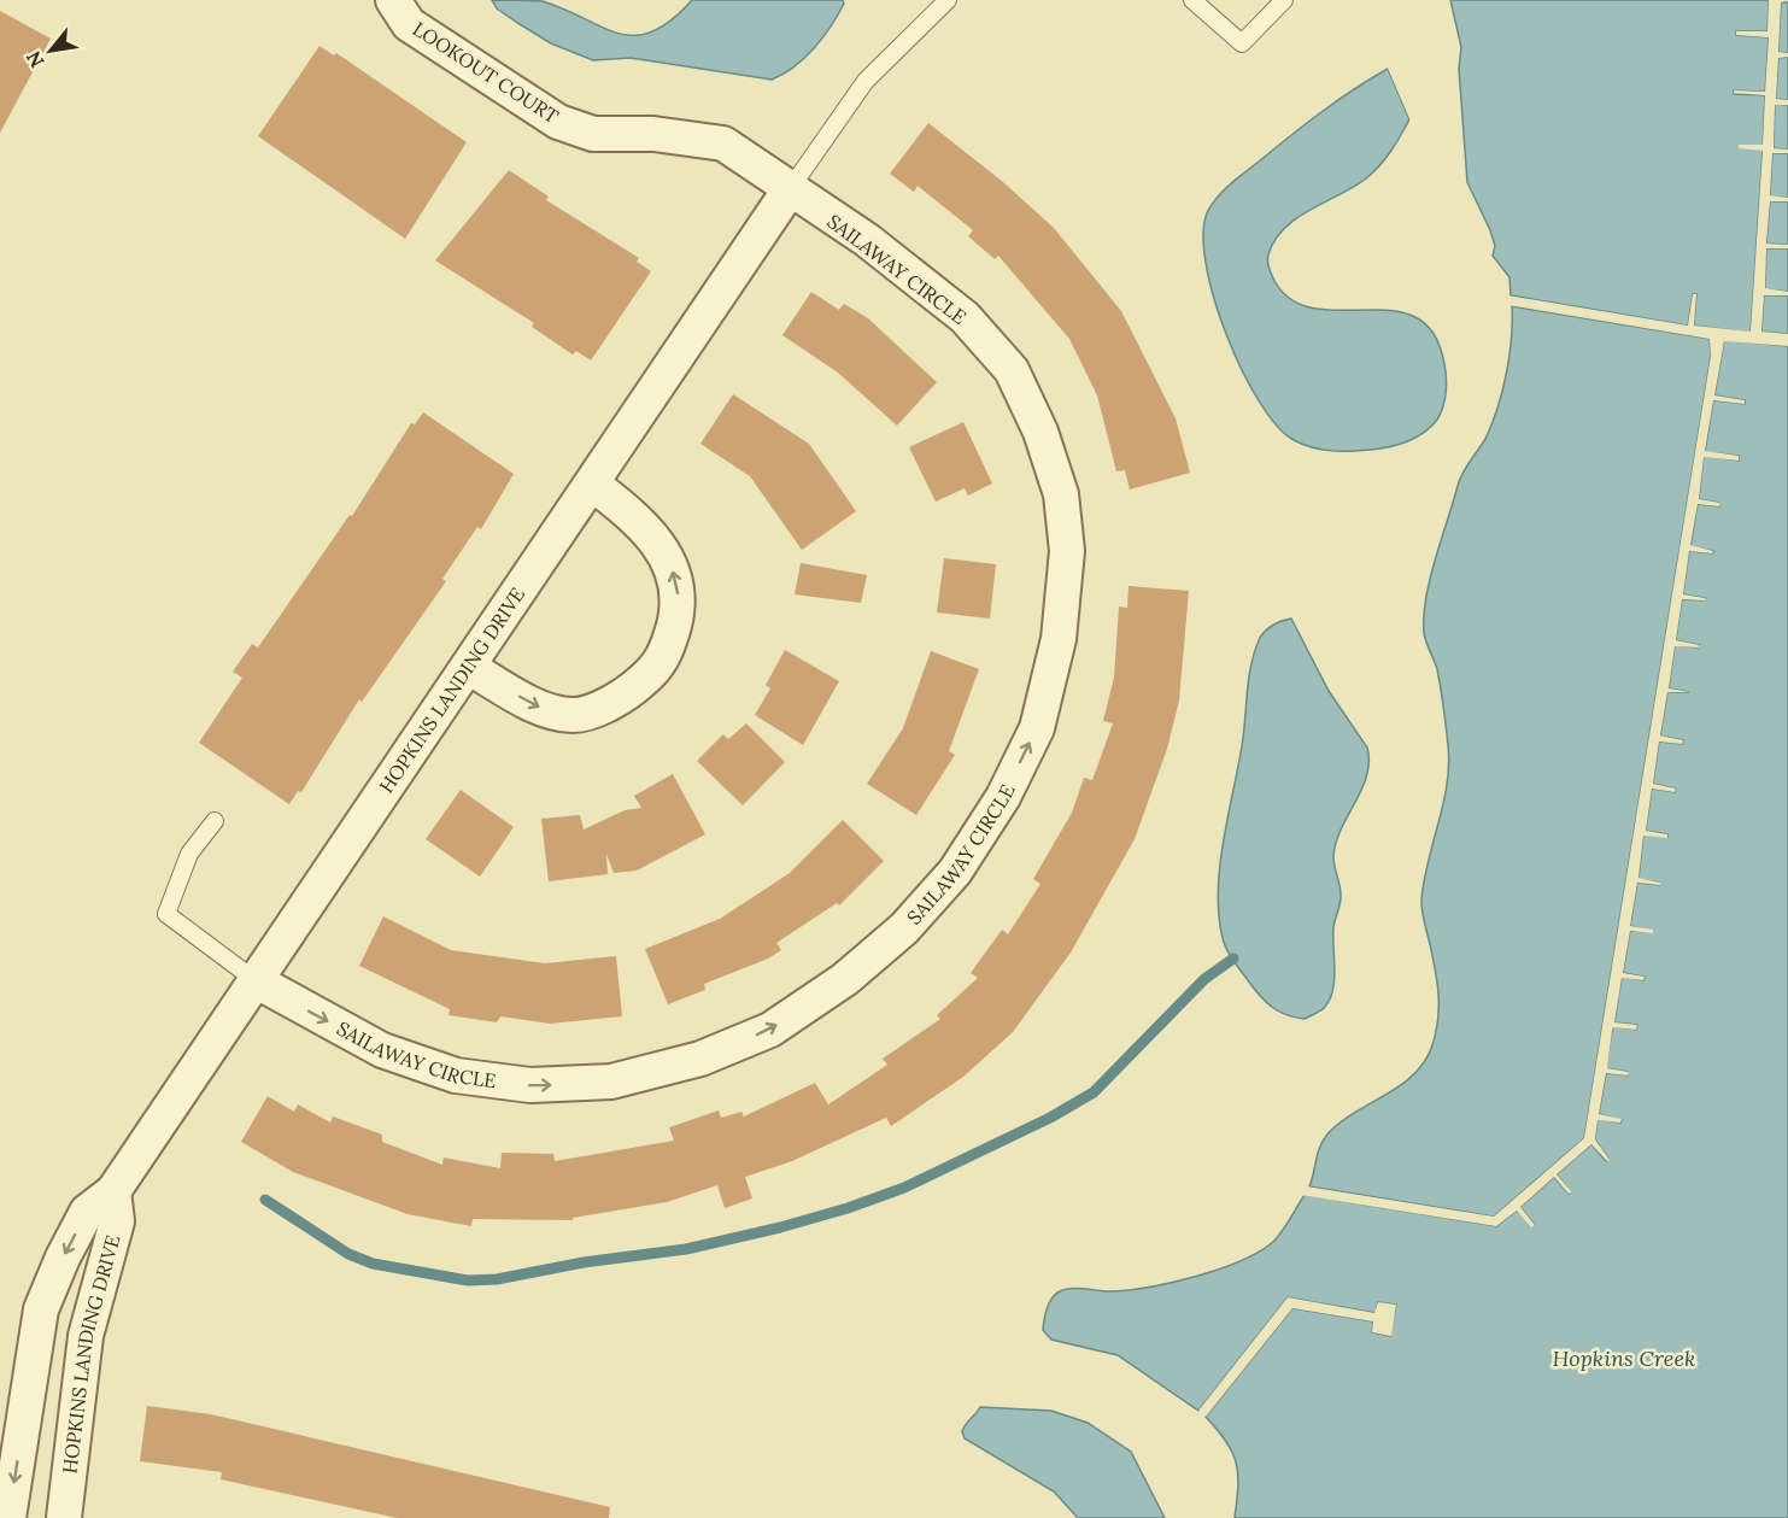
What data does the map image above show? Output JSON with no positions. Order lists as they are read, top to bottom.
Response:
{
  "streets": {
    "street": ["LOOKOUT COURT", "SAILAWAY CIRCLE", "HOPKINS LANDING DRIVE"]
  },
  "crossings": [
    ["LOOKOUT COURT", "SAILAWAY CIRCLE"],
    ["LOOKOUT COURT", "HOPKINS LANDING DRIVE"],
    ["SAILAWAY CIRCLE", "HOPKINS LANDING DRIVE"]
  ],
  "water": ["Hopkins Creek"],
  "north": "bottom left"
}
